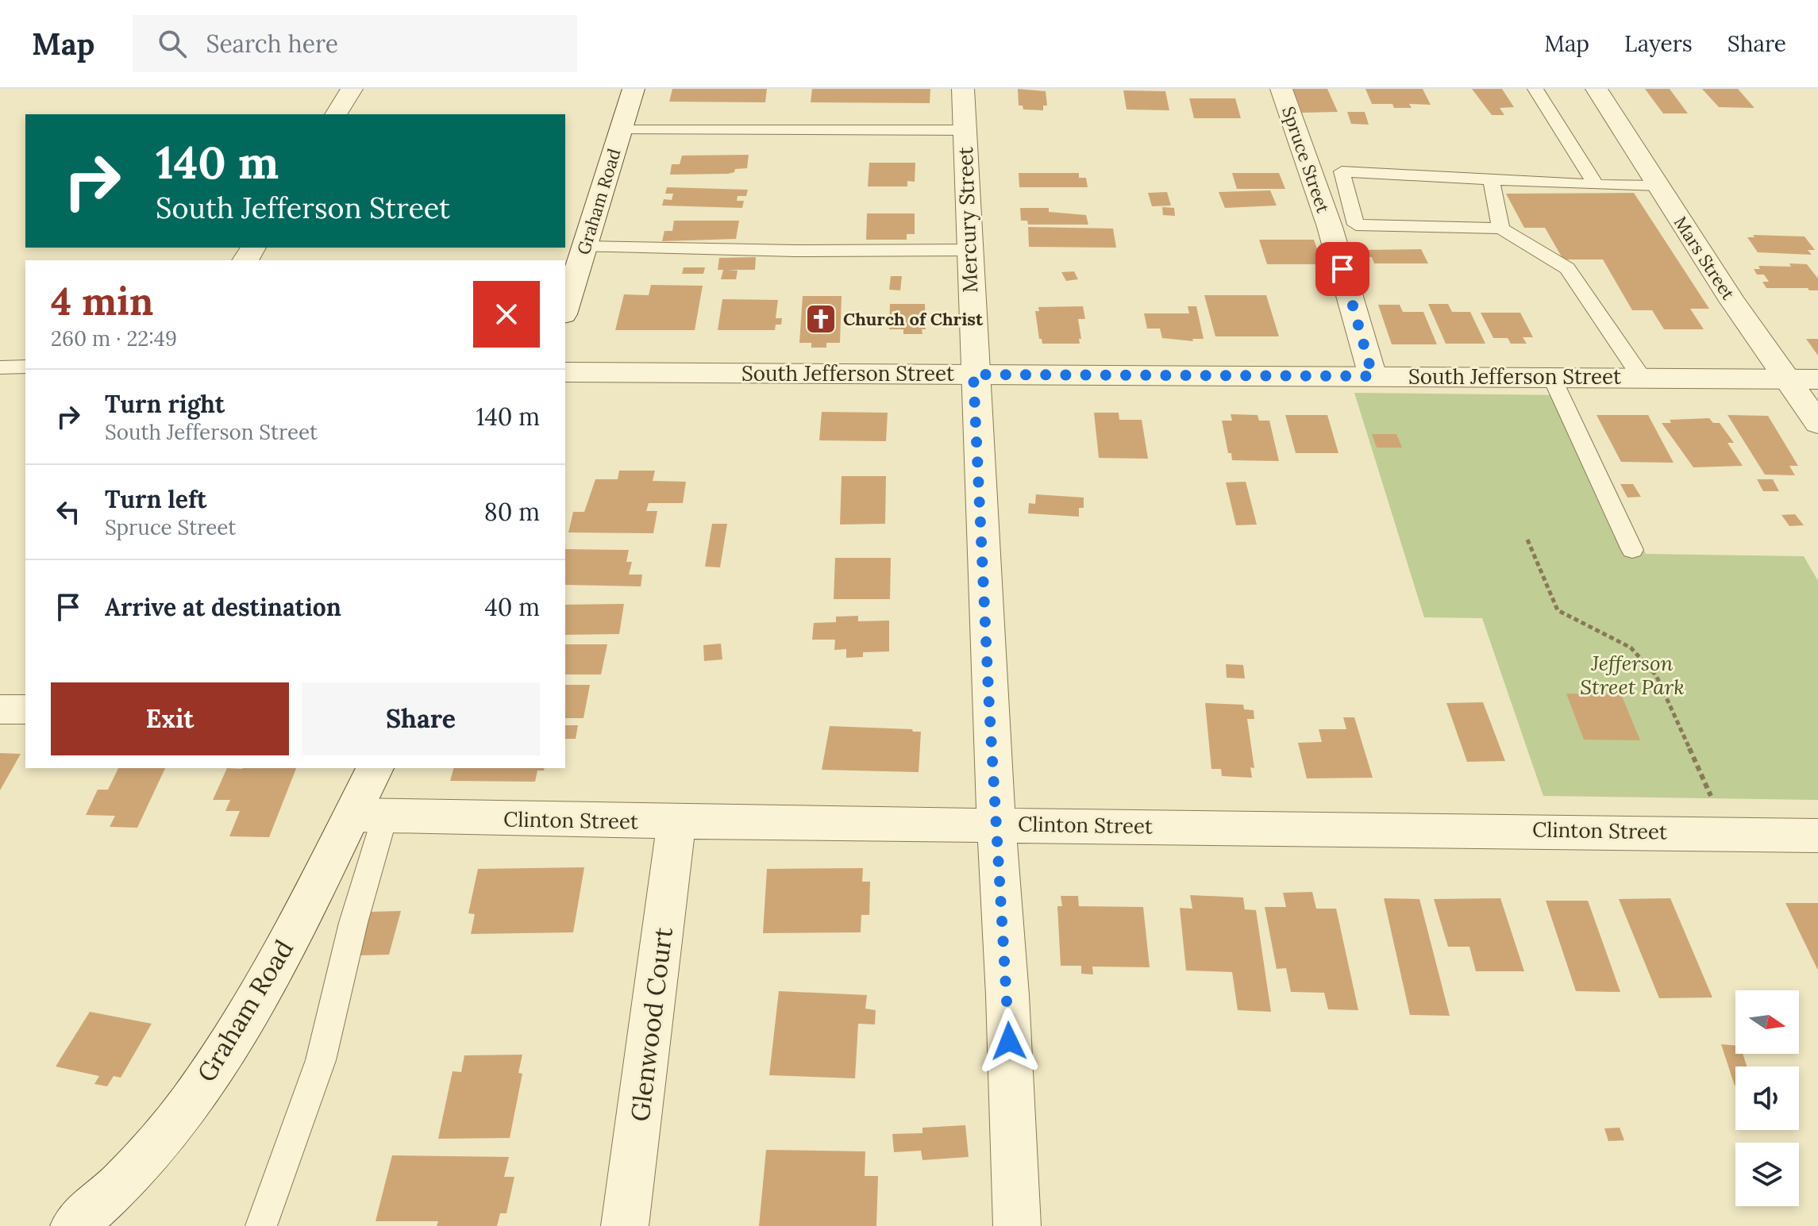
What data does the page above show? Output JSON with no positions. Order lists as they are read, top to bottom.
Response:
{
  "streets": {
    "street": [
      "Spruce Street",
      "Graham Road",
      "Mercury Street",
      "Mars Street",
      "South Jefferson Street",
      "Clinton Street",
      "Glenwood Court"
    ]
  },
  "crossings": [
    ["Spruce Street", "South Jefferson Street"],
    ["Graham Road", "Clinton Street"],
    ["Mercury Street", "South Jefferson Street"],
    ["Mercury Street", "Clinton Street"],
    ["Mars Street", "South Jefferson Street"],
    ["Clinton Street", "Glenwood Court"]
  ],
  "parks": ["Jefferson Street Park"],
  "places": {
    "church": ["Church of Christ"]
  },
  "north": "right",
  "page": {
    "header": "Map",
    "search": "Search here",
    "nav": ["Map", "Layers", "Share"],
    "turn": ["140 m", "South Jefferson Street"],
    "heading": ["4 min", "260 m · 22:49"],
    "list": [
      {
        "name": "Turn right",
        "note": "South Jefferson Street",
        "value": "140 m"
      },
      {
        "name": "Turn left",
        "note": "Spruce Street",
        "value": "80 m"
      },
      {
        "name": "Arrive at destination",
        "value": "40 m"
      }
    ],
    "buttons": ["Exit", "Share"]
  }
}
